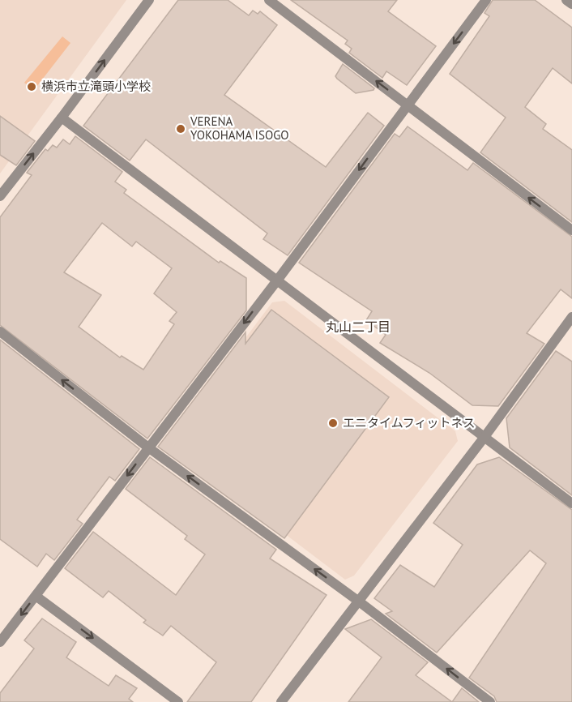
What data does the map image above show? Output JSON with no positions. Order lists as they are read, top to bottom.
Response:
{
  "districts": ["丸山二丁目"],
  "places": ["横浜市立滝頭小学校", "VERENA YOKOHAMA ISOGO", "エニタイムフィットネス"]
}
